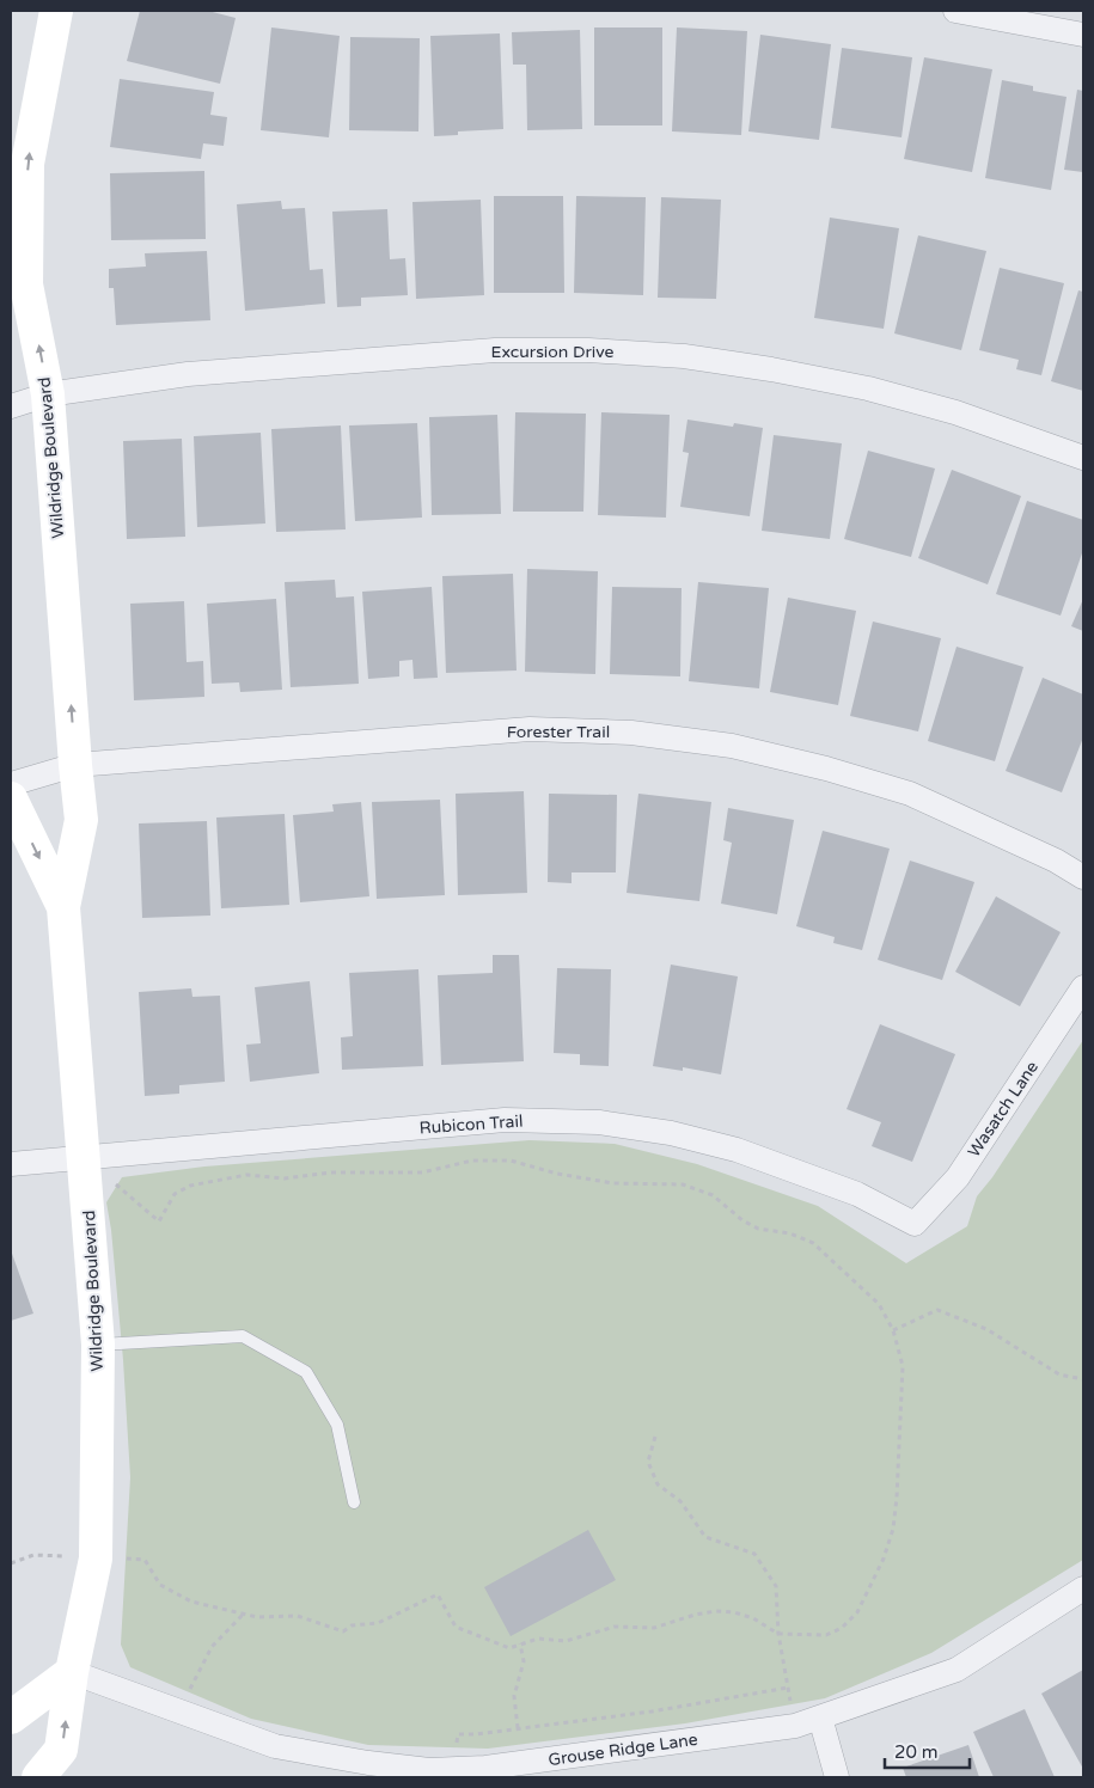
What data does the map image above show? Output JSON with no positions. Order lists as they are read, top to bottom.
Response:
{
  "streets": {
    "street": [
      "Excursion Drive",
      "Wildridge Boulevard",
      "Forester Trail",
      "Wasatch Lane",
      "Rubicon Trail",
      "Grouse Ridge Lane"
    ]
  },
  "crossings": [
    ["Excursion Drive", "Wildridge Boulevard"],
    ["Wildridge Boulevard", "Forester Trail"],
    ["Wildridge Boulevard", "Rubicon Trail"],
    ["Wildridge Boulevard", "Grouse Ridge Lane"],
    ["Wasatch Lane", "Rubicon Trail"]
  ],
  "scale_bar": "20 m"
}
